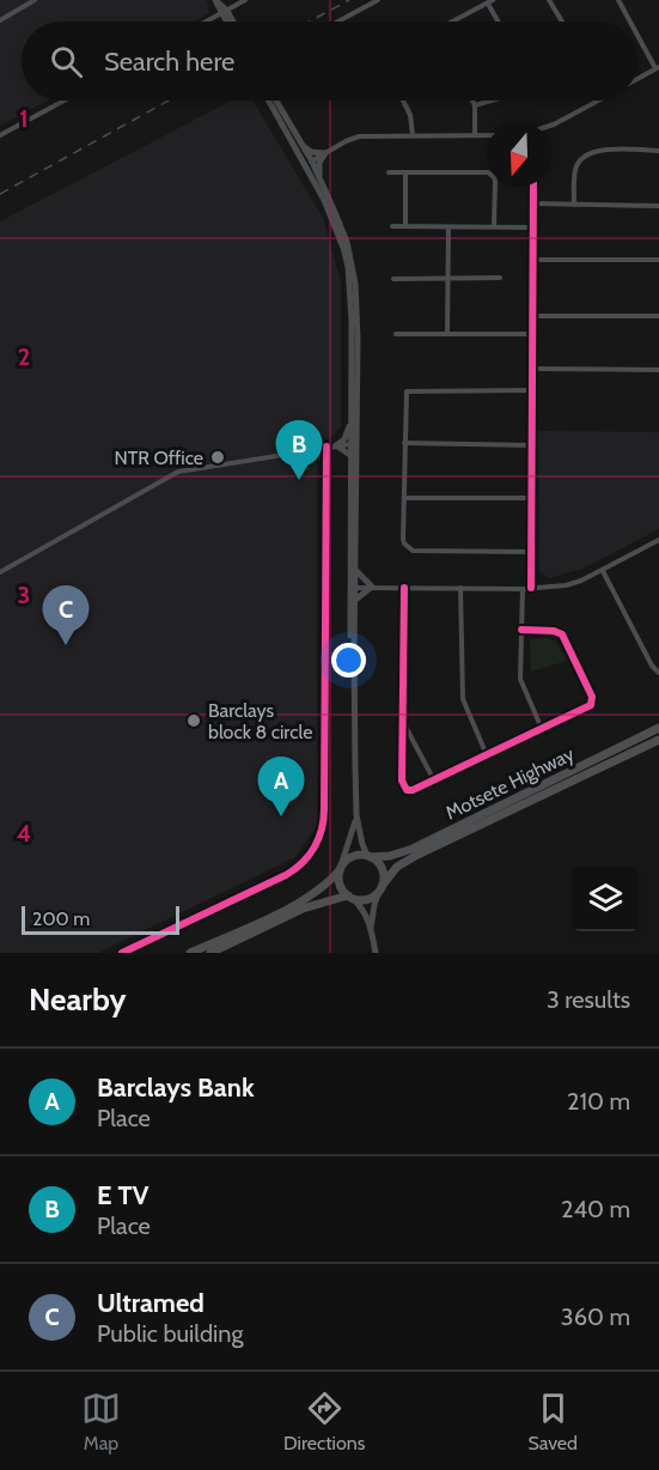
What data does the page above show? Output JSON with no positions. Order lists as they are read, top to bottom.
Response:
{
  "streets": {
    "highway": ["Motsete Highway"]
  },
  "places": ["NTR Office", "Barclays block 8 circle"],
  "scale_bar": "200 m",
  "north": "bottom",
  "page": {
    "search": "Search here",
    "pins": ["B", "C", "A"],
    "scale": "200 m",
    "heading": ["Nearby", "3 results"],
    "list": [
      {
        "mark": "A",
        "name": "Barclays Bank",
        "note": "Place",
        "value": "210 m"
      },
      {
        "mark": "B",
        "name": "E TV",
        "note": "Place",
        "value": "240 m"
      },
      {
        "mark": "C",
        "name": "Ultramed",
        "note": "Public building",
        "value": "360 m"
      }
    ],
    "nav": ["Map", "Directions", "Saved"]
  },
  "grid": {
    "rows": [
      "1",
      "2",
      "3",
      "4"
    ]
  }
}
